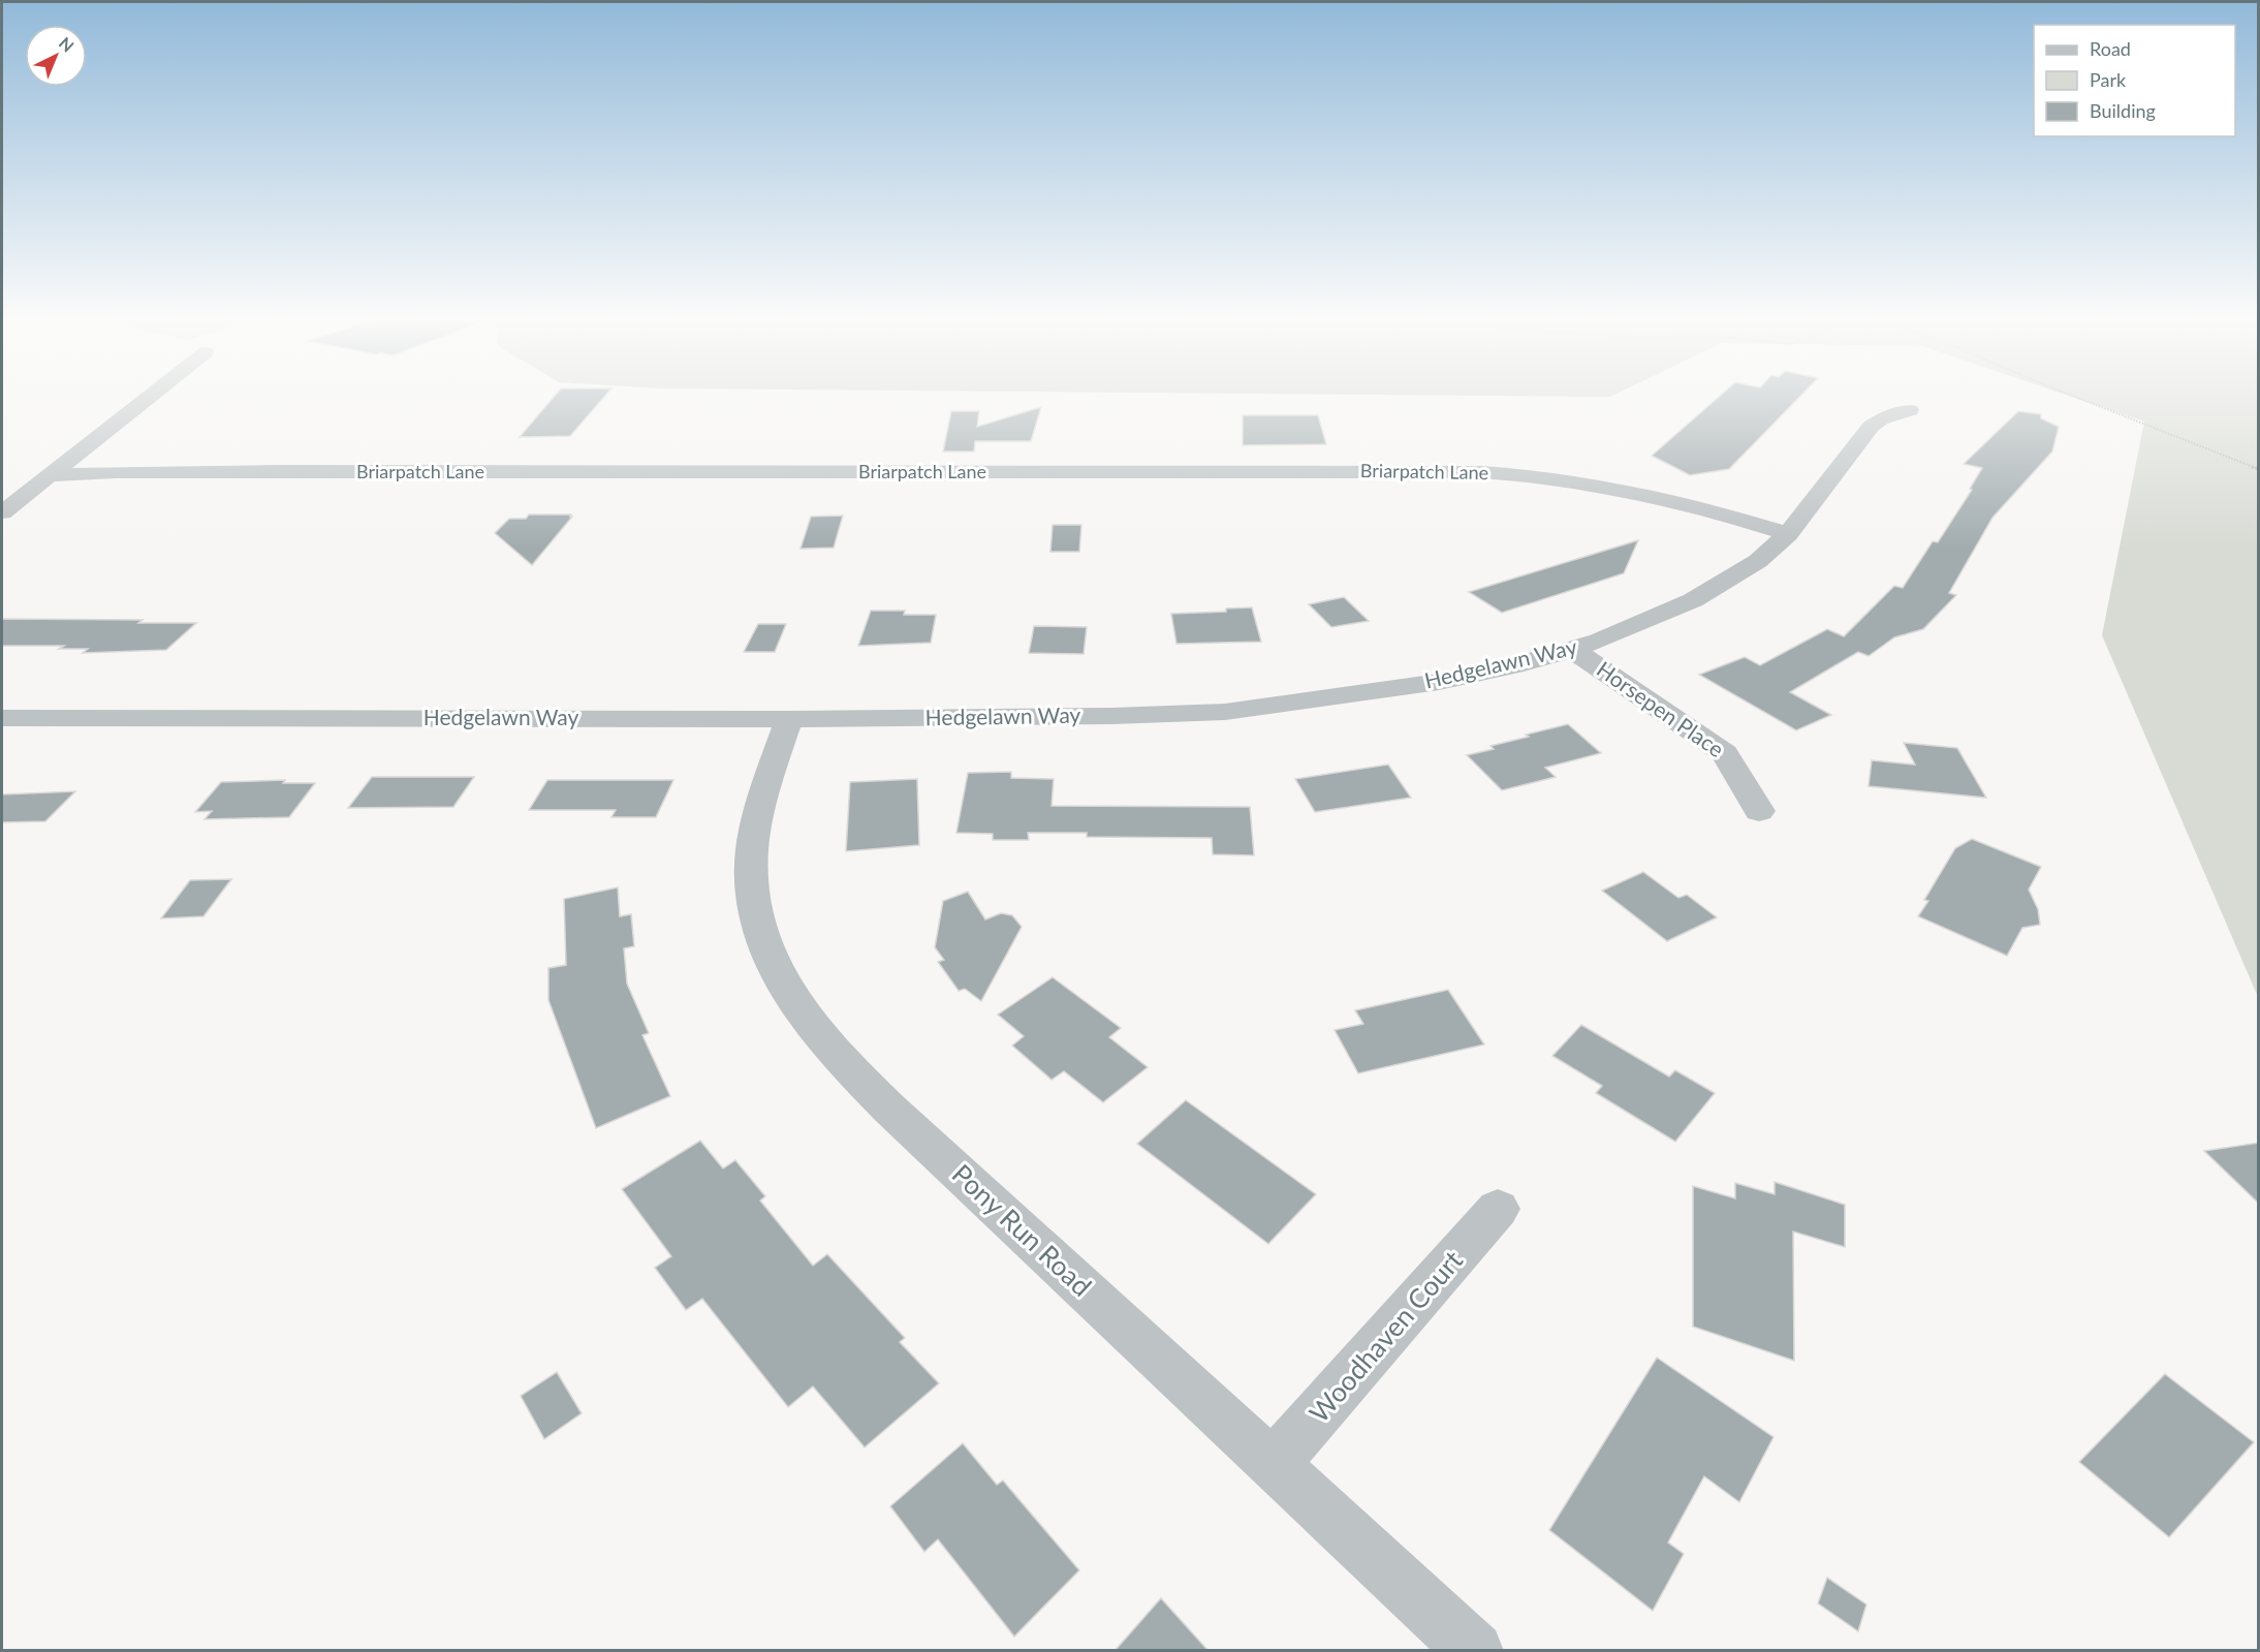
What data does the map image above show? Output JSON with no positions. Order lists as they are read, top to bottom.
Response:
{
  "streets": {
    "street": [
      "Briarpatch Lane",
      "Hedgelawn Way",
      "Horsepen Place",
      "Pony Run Road",
      "Woodhaven Court"
    ]
  },
  "crossings": [
    ["Briarpatch Lane", "Hedgelawn Way"],
    ["Hedgelawn Way", "Horsepen Place"],
    ["Hedgelawn Way", "Pony Run Road"],
    ["Pony Run Road", "Woodhaven Court"]
  ],
  "legend": ["Road", "Park", "Building"],
  "north": "top right"
}
